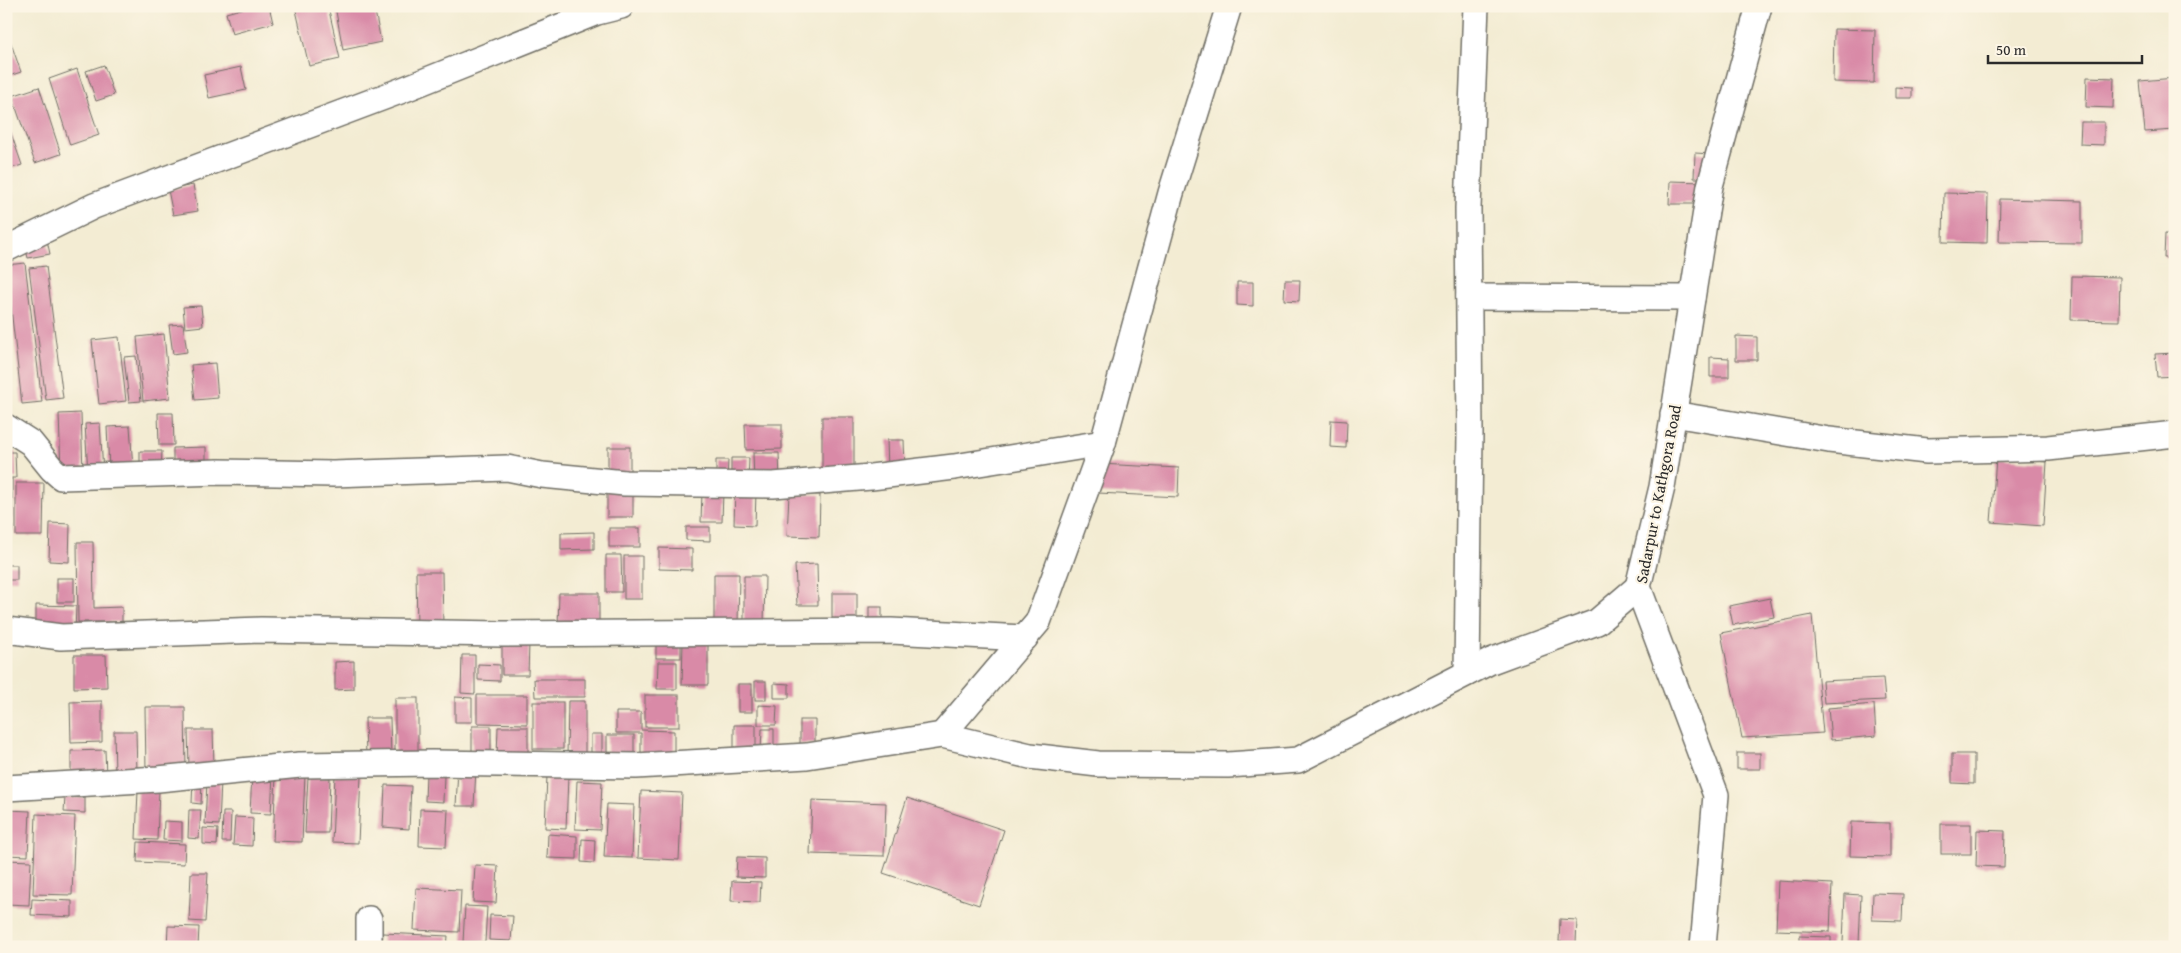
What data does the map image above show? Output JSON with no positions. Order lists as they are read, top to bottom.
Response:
{
  "streets": {
    "street": ["Sadarpur to Kathgora Road"]
  },
  "scale_bar": "50 m"
}
